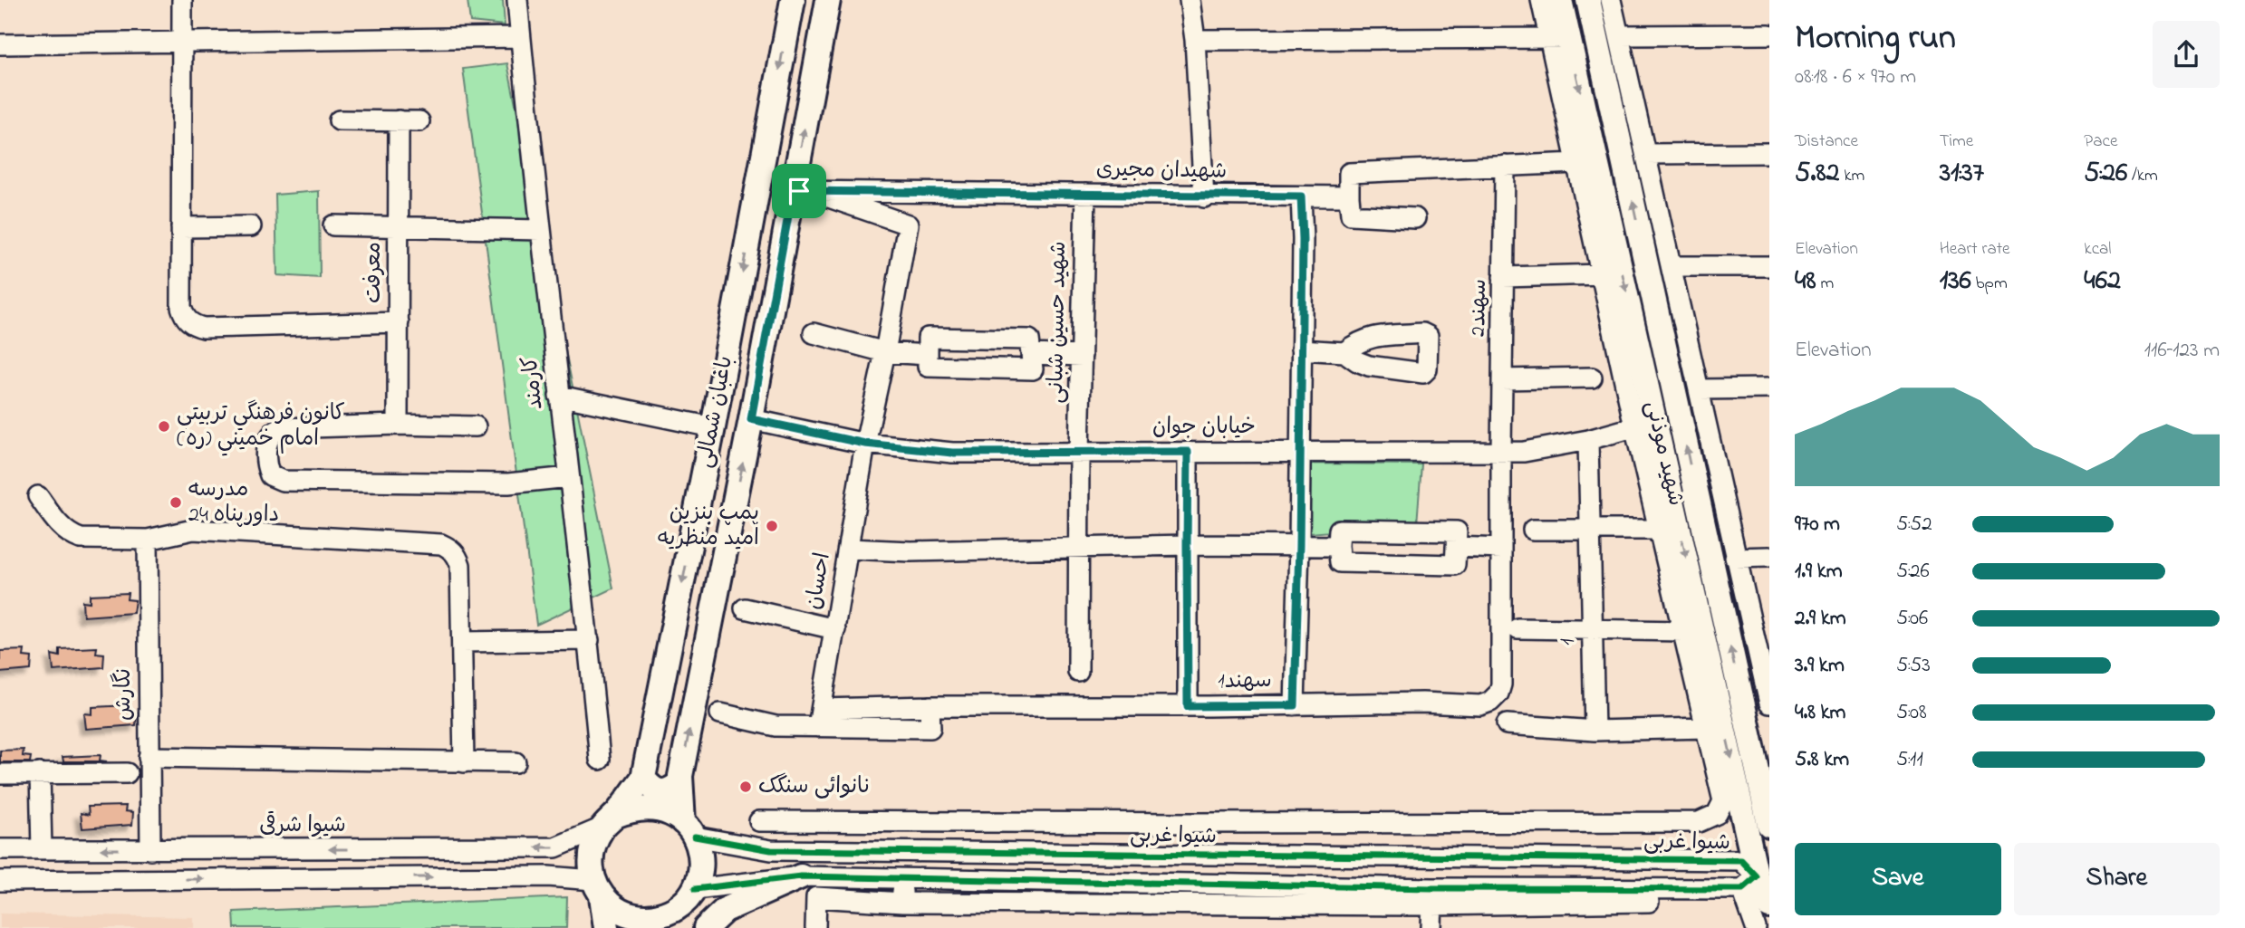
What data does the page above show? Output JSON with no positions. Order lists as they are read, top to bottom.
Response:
{
  "streets": {
    "main road": ["باغبان شمالی", "شهید موذنی"],
    "street": [
      "شهیدان مجیری",
      "معرفت",
      "2سهند",
      "شهید حسین شبانی",
      "کارمند",
      "خیابان جوان",
      "احسان",
      "1",
      "1سهند",
      "نگارش",
      "شیوا شرقی",
      "شیوا غربی"
    ]
  },
  "crossings": [
    ["شهیدان مجیری", "شهید حسین شبانی"],
    ["شهیدان مجیری", "باغبان شمالی"],
    ["شهیدان مجیری", "احسان"],
    ["2سهند", "خیابان جوان"],
    ["2سهند", "1سهند"],
    ["شهید حسین شبانی", "خیابان جوان"],
    ["باغبان شمالی", "خیابان جوان"],
    ["باغبان شمالی", "احسان"],
    ["باغبان شمالی", "شیوا شرقی"],
    ["باغبان شمالی", "شیوا غربی"],
    ["خیابان جوان", "شهید موذنی"],
    ["خیابان جوان", "احسان"],
    ["خیابان جوان", "1"],
    ["خیابان جوان", "1سهند"],
    ["شهید موذنی", "شیوا غربی"],
    ["احسان", "1سهند"],
    ["نگارش", "شیوا شرقی"],
    ["شیوا شرقی", "شیوا غربی"]
  ],
  "places": [
    "كانون فرهنگي تربيتي امام خميني (ره)",
    "مدرسه داورپناه 24",
    "پمپ بنزین امید منظریه",
    "نانوائی سنگک"
  ],
  "page": {
    "heading": ["Morning run", "08:18 · 6 × 970 m"],
    "stats": [
      ["Distance", "5.82 km"],
      ["Time", "31:37"],
      ["Pace", "5:26 /km"],
      ["Elevation", "48 m"],
      ["Heart rate", "136 bpm"],
      ["kcal", "462"]
    ],
    "chart": ["Elevation", "116–123 m"],
    "list": [
      {
        "name": "970 m",
        "note": "5:52"
      },
      {
        "name": "1.9 km",
        "note": "5:26"
      },
      {
        "name": "2.9 km",
        "note": "5:06"
      },
      {
        "name": "3.9 km",
        "note": "5:53"
      },
      {
        "name": "4.8 km",
        "note": "5:08"
      },
      {
        "name": "5.8 km",
        "note": "5:11"
      }
    ],
    "buttons": ["Save", "Share"]
  }
}
